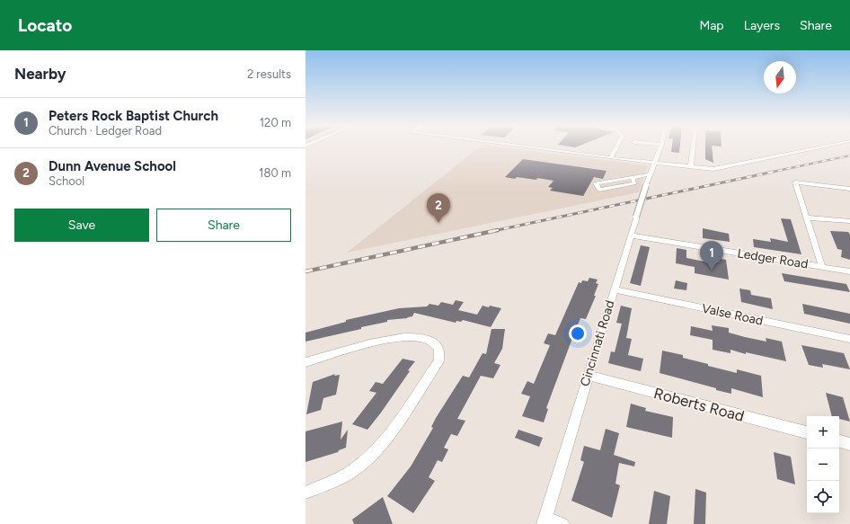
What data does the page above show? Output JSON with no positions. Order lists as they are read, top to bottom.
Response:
{
  "streets": {
    "street": [
      "Ledger Road",
      "Valse Road",
      "Cincinnati Road",
      "Roberts Road"
    ]
  },
  "crossings": [
    ["Ledger Road", "Cincinnati Road"],
    ["Valse Road", "Cincinnati Road"],
    ["Cincinnati Road", "Roberts Road"]
  ],
  "north": "bottom",
  "page": {
    "header": "Locato",
    "nav": ["Map", "Layers", "Share"],
    "heading": ["Nearby", "2 results"],
    "list": [
      {
        "mark": "1",
        "name": "Peters Rock Baptist Church",
        "note": "Church · Ledger Road",
        "value": "120 m"
      },
      {
        "mark": "2",
        "name": "Dunn Avenue School",
        "note": "School",
        "value": "180 m"
      }
    ],
    "pins": ["2", "1"],
    "buttons": ["Save", "Share"],
    "map_buttons": ["+", "−"]
  }
}
